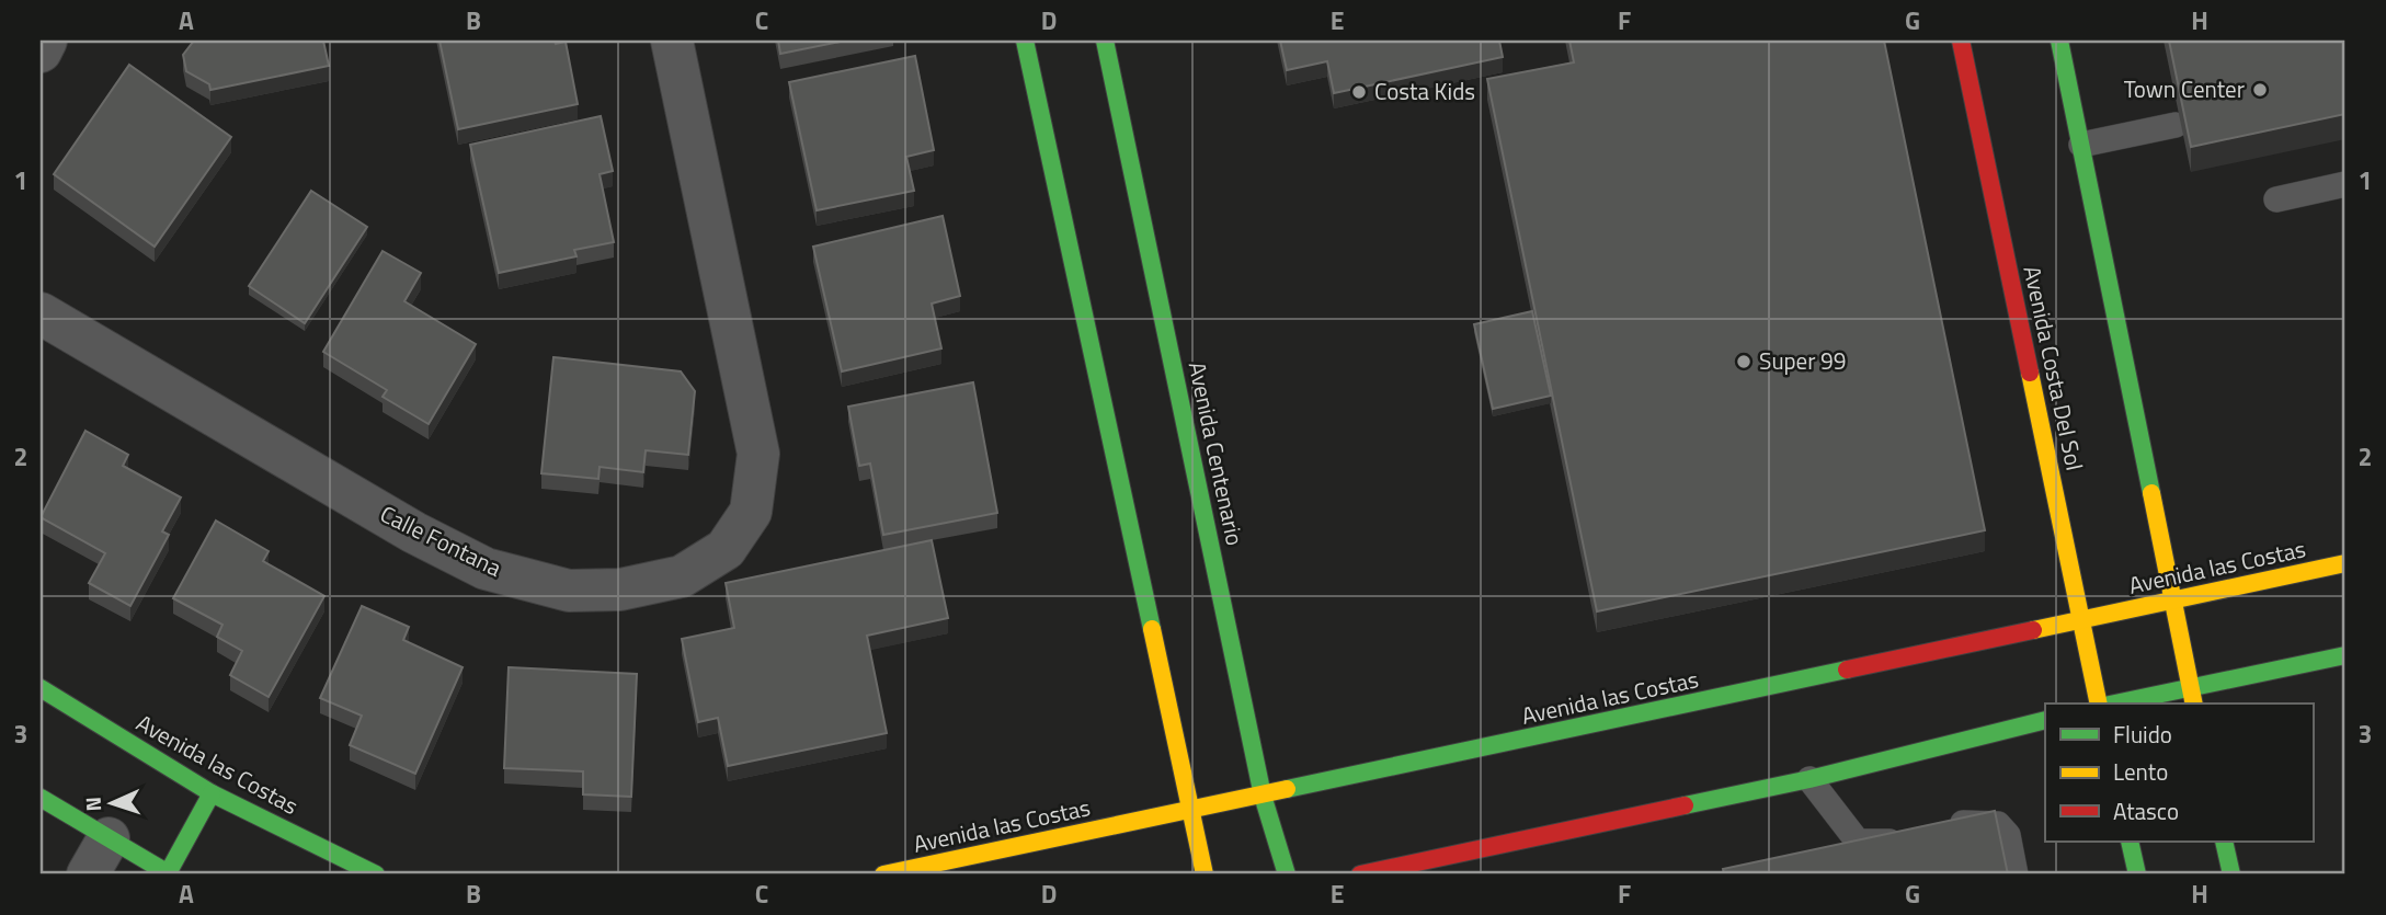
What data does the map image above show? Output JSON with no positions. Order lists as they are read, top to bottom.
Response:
{
  "streets": {
    "street": [
      "Avenida Costa Del Sol",
      "Avenida Centenario",
      "Calle Fontana",
      "Avenida las Costas"
    ]
  },
  "crossings": [
    ["Avenida Costa Del Sol", "Avenida las Costas"],
    ["Avenida Centenario", "Avenida las Costas"]
  ],
  "places": ["Town Center", "Costa Kids", "Super 99"],
  "legend": ["Fluido", "Lento", "Atasco"],
  "north": "left",
  "grid": {
    "columns": [
      "A",
      "B",
      "C",
      "D",
      "E",
      "F",
      "G",
      "H"
    ],
    "rows": ["1", "2", "3"]
  }
}
